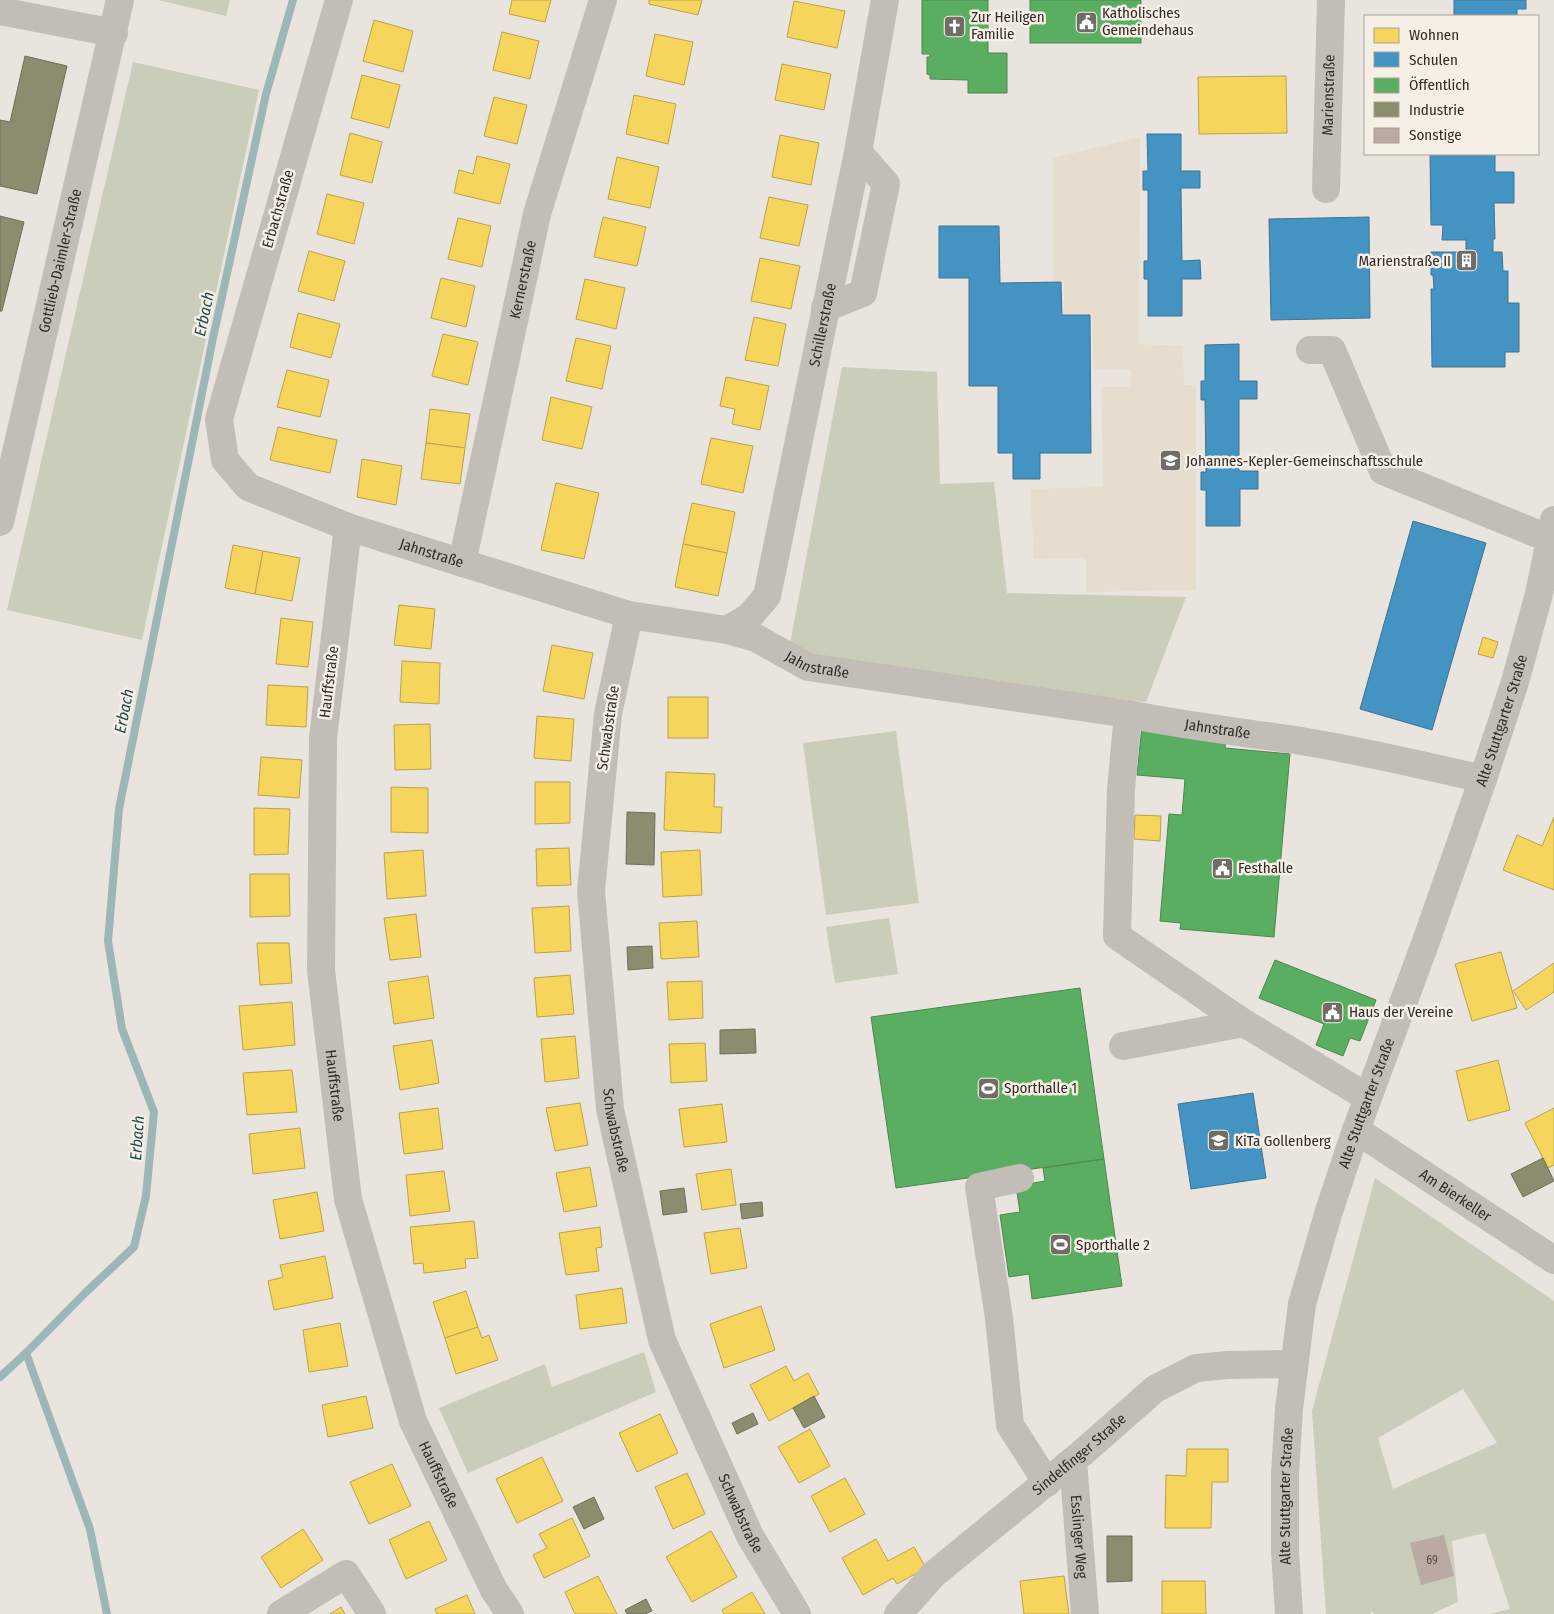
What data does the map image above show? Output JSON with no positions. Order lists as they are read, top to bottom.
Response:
{
  "streets": {
    "street": [
      "Marienstraße",
      "Erbachstraße",
      "Gottlieb-Daimler-Straße",
      "Kernerstraße",
      "Schillerstraße",
      "Jahnstraße",
      "Hauffstraße",
      "Alte Stuttgarter Straße",
      "Schwabstraße",
      "Am Bierkeller",
      "Sindelfinger Straße",
      "Esslinger Weg"
    ]
  },
  "crossings": [
    ["Erbachstraße", "Jahnstraße"],
    ["Kernerstraße", "Jahnstraße"],
    ["Schillerstraße", "Jahnstraße"],
    ["Jahnstraße", "Hauffstraße"],
    ["Jahnstraße", "Alte Stuttgarter Straße"],
    ["Jahnstraße", "Schwabstraße"],
    ["Alte Stuttgarter Straße", "Am Bierkeller"],
    ["Alte Stuttgarter Straße", "Sindelfinger Straße"],
    ["Sindelfinger Straße", "Esslinger Weg"]
  ],
  "water": ["Erbach"],
  "places": {
    "public building": ["Katholisches Gemeindehaus", "Festhalle", "Haus der Vereine"],
    "church": ["Zur Heiligen Familie"],
    "building": ["Marienstraße II"],
    "school or university": ["Johannes-Kepler-Gemeinschaftsschule", "KiTa Gollenberg"],
    "sports": ["Sporthalle 1", "Sporthalle 2"]
  },
  "house_numbers": ["69"],
  "legend": [
    "Wohnen",
    "Schulen",
    "Öffentlich",
    "Industrie",
    "Sonstige"
  ]
}
